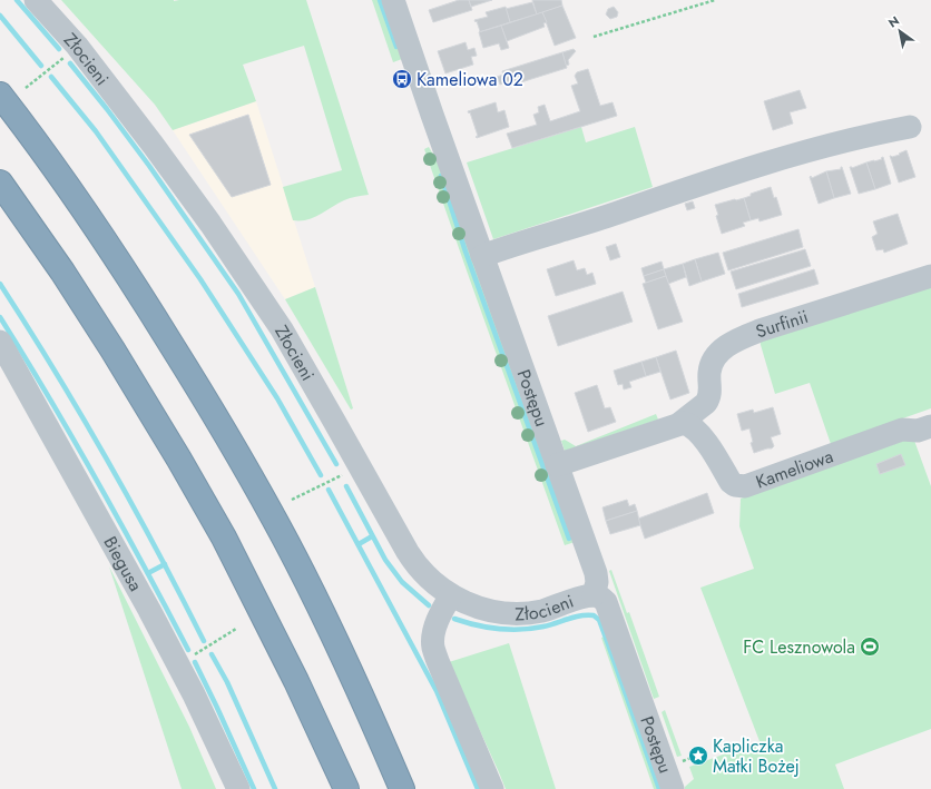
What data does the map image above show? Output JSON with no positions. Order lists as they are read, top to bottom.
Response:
{
  "streets": {
    "street": [
      "Złocieni",
      "Surfinii",
      "Postępu",
      "Kameliowa",
      "Biegusa"
    ]
  },
  "crossings": [
    ["Złocieni", "Postępu"],
    ["Surfinii", "Kameliowa"]
  ],
  "places": {
    "bus stop": ["Kameliowa 02"],
    "sports": ["FC Lesznowola"],
    "place": ["Kapliczka Matki Bożej"]
  },
  "north": "top left"
}
